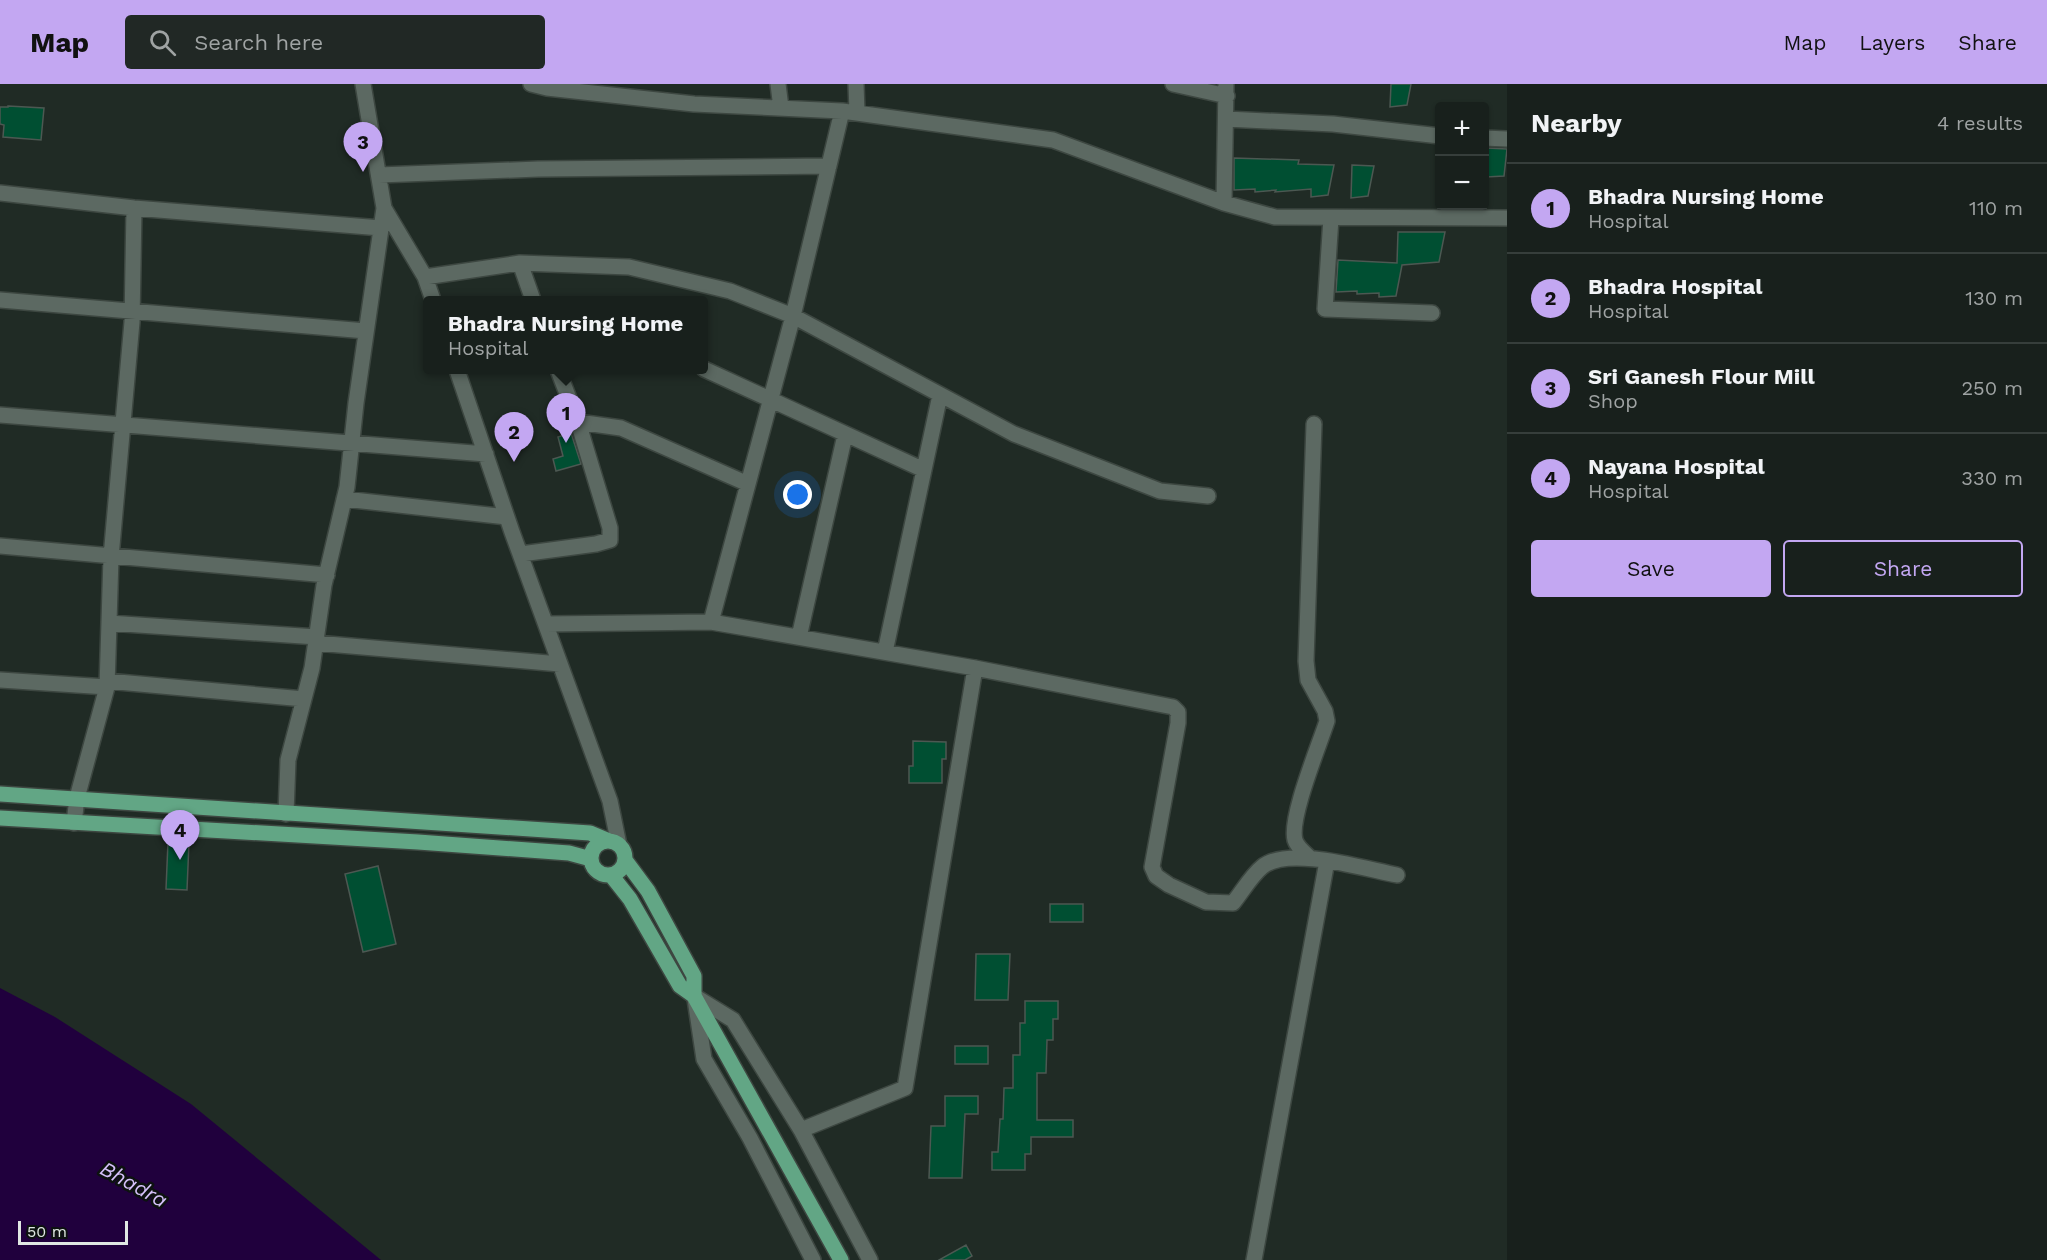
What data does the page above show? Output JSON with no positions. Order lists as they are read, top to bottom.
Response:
{
  "water": ["Bhadra"],
  "scale_bar": "50 m",
  "page": {
    "header": "Map",
    "search": "Search here",
    "nav": ["Map", "Layers", "Share"],
    "heading": ["Nearby", "4 results"],
    "map_buttons": ["+", "−"],
    "pins": [
      "3",
      "1",
      "2",
      "4"
    ],
    "list": [
      {
        "mark": "1",
        "name": "Bhadra Nursing Home",
        "note": "Hospital",
        "value": "110 m"
      },
      {
        "mark": "2",
        "name": "Bhadra Hospital",
        "note": "Hospital",
        "value": "130 m"
      },
      {
        "mark": "3",
        "name": "Sri Ganesh Flour Mill",
        "note": "Shop",
        "value": "250 m"
      },
      {
        "mark": "4",
        "name": "Nayana Hospital",
        "note": "Hospital",
        "value": "330 m"
      }
    ],
    "popup": ["Bhadra Nursing Home", "Hospital"],
    "buttons": ["Save", "Share"],
    "scale": "50 m"
  }
}
